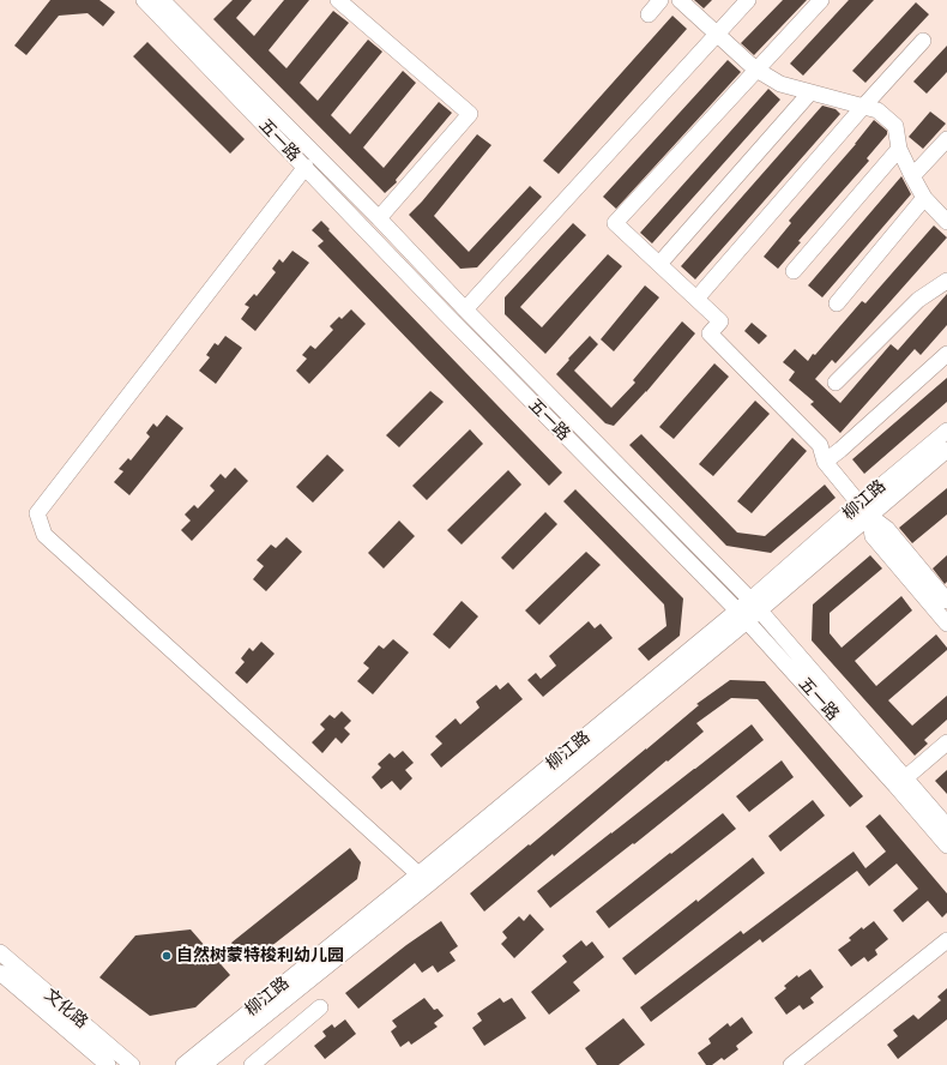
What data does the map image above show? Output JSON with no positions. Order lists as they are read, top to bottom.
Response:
{
  "streets": {
    "street": ["五一路", "柳江路", "文化路"]
  },
  "crossings": [
    ["五一路", "柳江路"]
  ],
  "places": ["自然树蒙特梭利幼儿园"]
}
